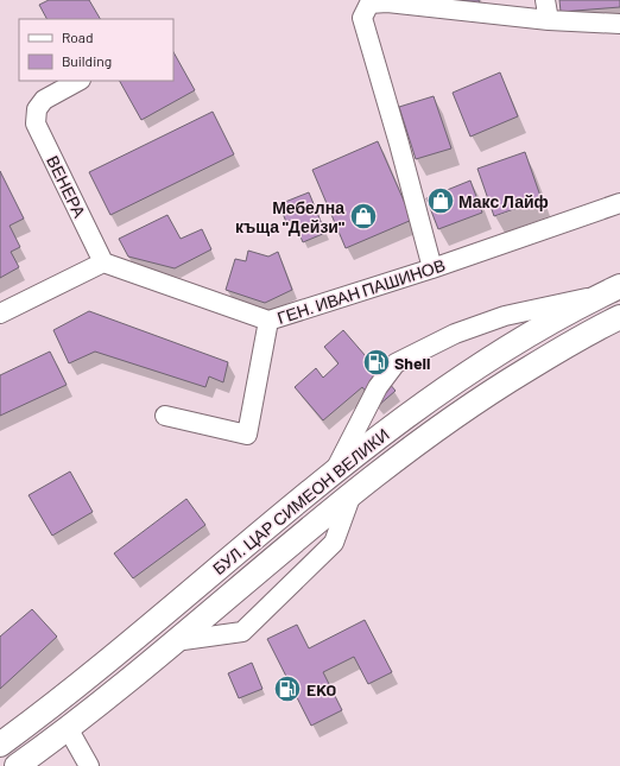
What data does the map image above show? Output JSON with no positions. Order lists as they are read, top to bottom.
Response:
{
  "streets": {
    "main road": ["БУЛ. ЦАР СИМЕОН ВЕЛИКИ"],
    "street": ["ВЕНЕРА", "ГЕН. ИВАН ПАШИНОВ"]
  },
  "crossings": [
    ["ВЕНЕРА", "ГЕН. ИВАН ПАШИНОВ"]
  ],
  "places": {
    "shop": ["Макс Лайф", "Мебелна къща \"Дейзи\""],
    "fuel station": ["Shell", "EKO"]
  },
  "legend": ["Road", "Building"]
}
